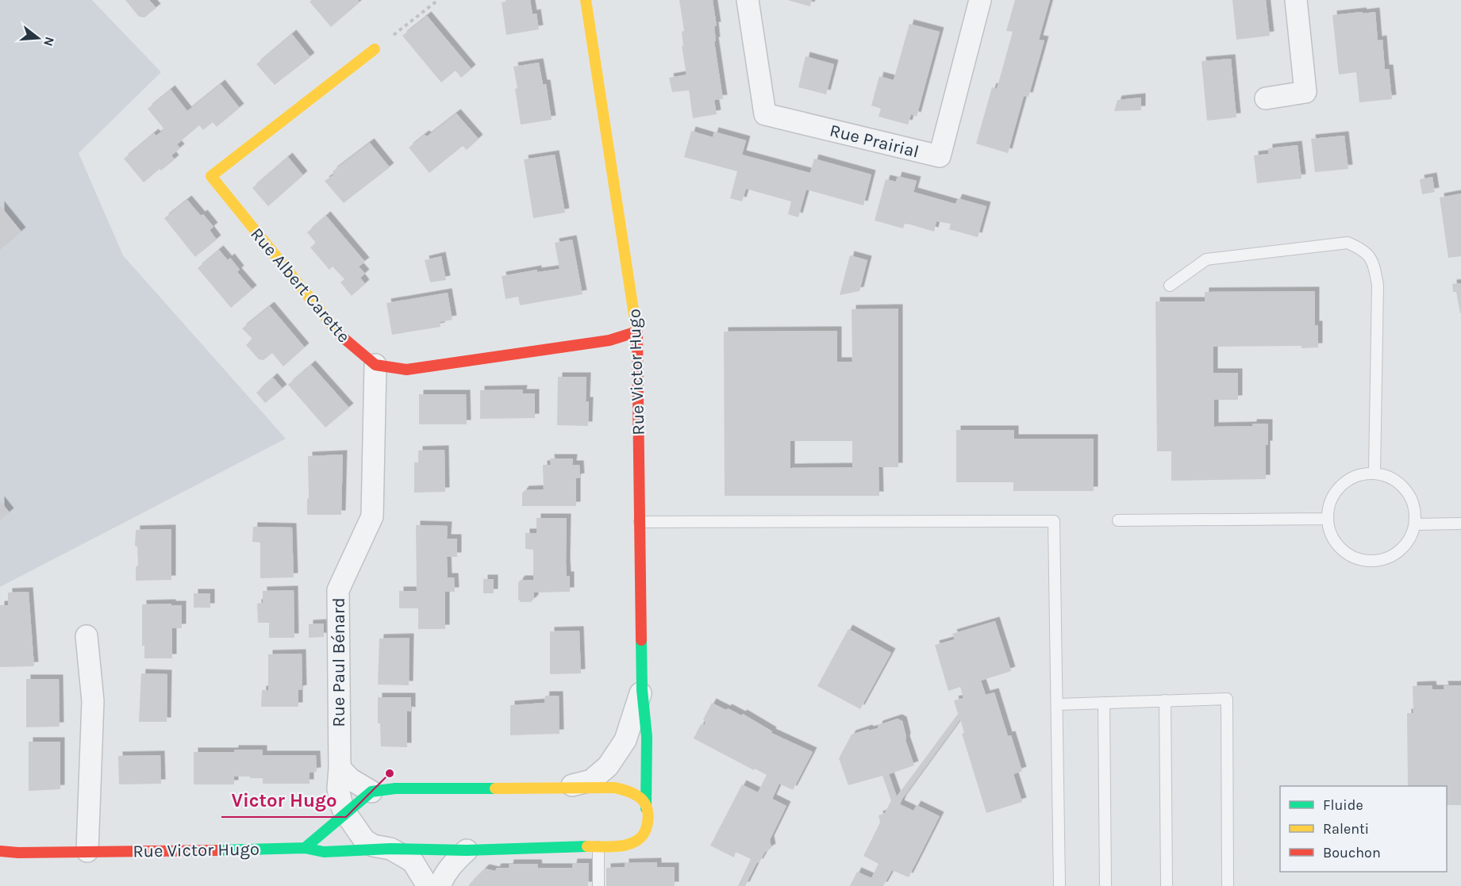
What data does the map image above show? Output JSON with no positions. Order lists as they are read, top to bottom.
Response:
{
  "streets": {
    "street": [
      "Rue Prairial",
      "Rue Albert Carette",
      "Rue Victor Hugo",
      "Rue Paul Bénard"
    ]
  },
  "crossings": [
    ["Rue Albert Carette", "Rue Paul Bénard"],
    ["Rue Victor Hugo", "Rue Paul Bénard"]
  ],
  "places": ["Victor Hugo"],
  "legend": ["Fluide", "Ralenti", "Bouchon"],
  "north": "right"
}
